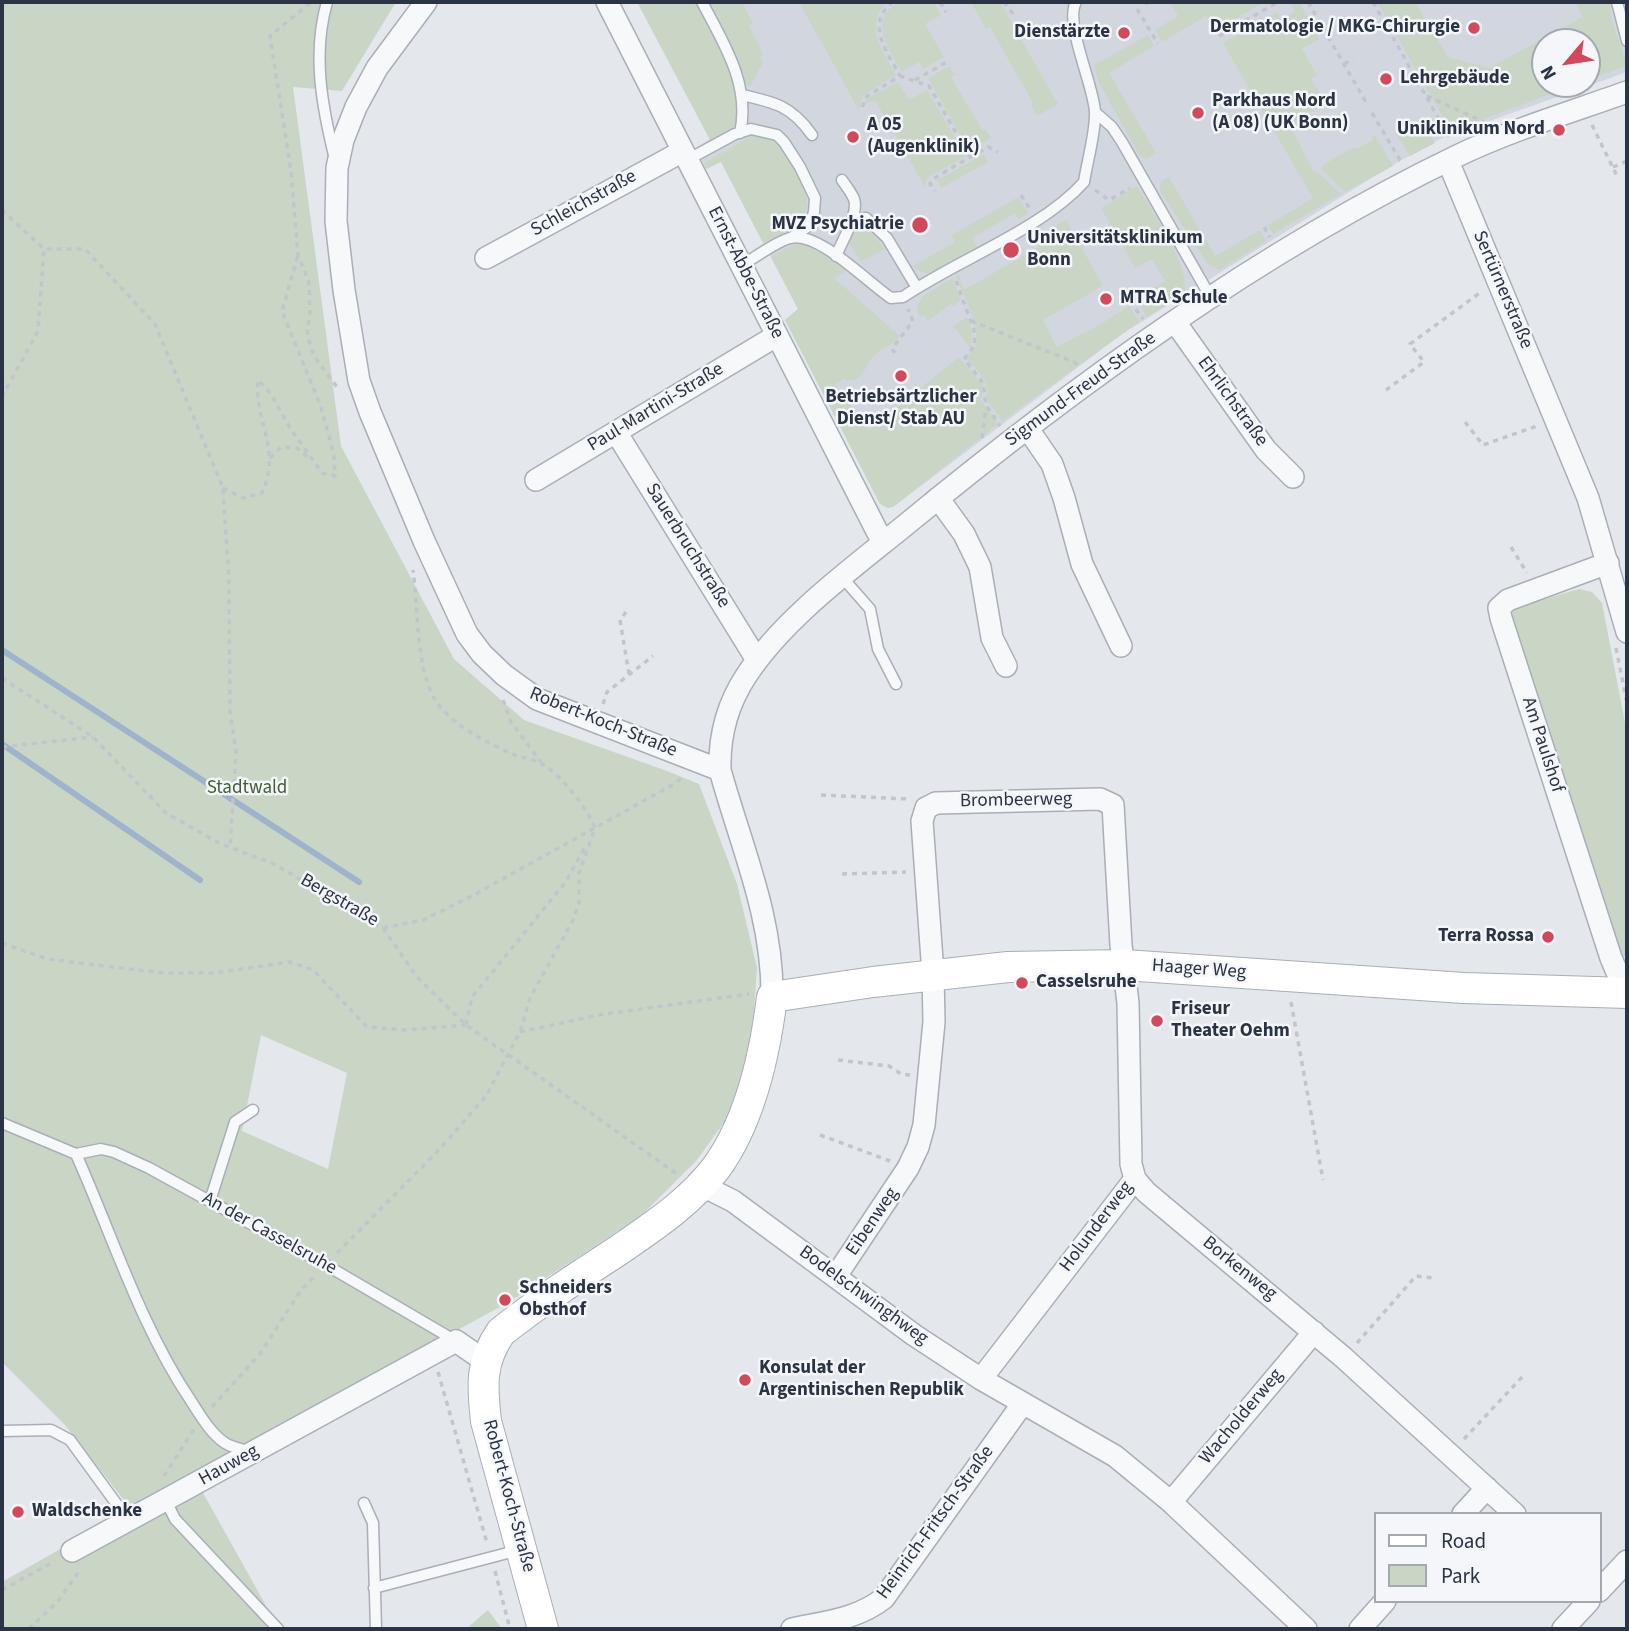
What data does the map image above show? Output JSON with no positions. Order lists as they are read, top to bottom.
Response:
{
  "streets": {
    "street": [
      "Schleichstraße",
      "Ernst-Abbe-Straße",
      "Sertürnerstraße",
      "Sigmund-Freud-Straße",
      "Ehrlichstraße",
      "Paul-Martini-Straße",
      "Sauerbruchstraße",
      "Robert-Koch-Straße",
      "Am Paulshof",
      "Brombeerweg",
      "Haager Weg",
      "Eibenweg",
      "Holunderweg",
      "Borkenweg",
      "Bodelschwinghweg",
      "Wacholderweg",
      "Hauweg",
      "Heinrich-Fritsch-Straße"
    ],
    "lane": ["An der Casselsruhe"],
    "path": ["Bergstraße"]
  },
  "crossings": [
    ["Schleichstraße", "Ernst-Abbe-Straße"],
    ["Ernst-Abbe-Straße", "Sigmund-Freud-Straße"],
    ["Ernst-Abbe-Straße", "Paul-Martini-Straße"],
    ["Sertürnerstraße", "Sigmund-Freud-Straße"],
    ["Sertürnerstraße", "Am Paulshof"],
    ["Sigmund-Freud-Straße", "Ehrlichstraße"],
    ["Sigmund-Freud-Straße", "Sauerbruchstraße"],
    ["Sigmund-Freud-Straße", "Robert-Koch-Straße"],
    ["Paul-Martini-Straße", "Sauerbruchstraße"],
    ["Robert-Koch-Straße", "Bergstraße"],
    ["Robert-Koch-Straße", "Haager Weg"],
    ["Robert-Koch-Straße", "Bodelschwinghweg"],
    ["Am Paulshof", "Haager Weg"],
    ["Brombeerweg", "Haager Weg"],
    ["Brombeerweg", "Holunderweg"],
    ["Haager Weg", "Eibenweg"],
    ["Haager Weg", "Holunderweg"],
    ["Eibenweg", "Bodelschwinghweg"],
    ["Holunderweg", "Borkenweg"],
    ["Holunderweg", "Bodelschwinghweg"],
    ["An der Casselsruhe", "Hauweg"],
    ["Borkenweg", "Wacholderweg"],
    ["Bodelschwinghweg", "Wacholderweg"],
    ["Bodelschwinghweg", "Heinrich-Fritsch-Straße"]
  ],
  "parks": ["Stadtwald"],
  "places": [
    "Dermatologie / MKG-Chirurgie",
    "Dienstärzte",
    "Lehrgebäude",
    "Parkhaus Nord (A 08) (UK Bonn)",
    "Uniklinikum Nord",
    "A 05 (Augenklinik)",
    "MVZ Psychiatrie",
    "Universitätsklinikum Bonn",
    "MTRA Schule",
    "Betriebsärtzlicher Dienst/ Stab AU",
    "Terra Rossa",
    "Casselsruhe",
    "Friseur Theater Oehm",
    "Schneiders Obsthof",
    "Konsulat der Argentinischen Republik",
    "Waldschenke"
  ],
  "legend": ["Road", "Park"],
  "north": "bottom left"
}
